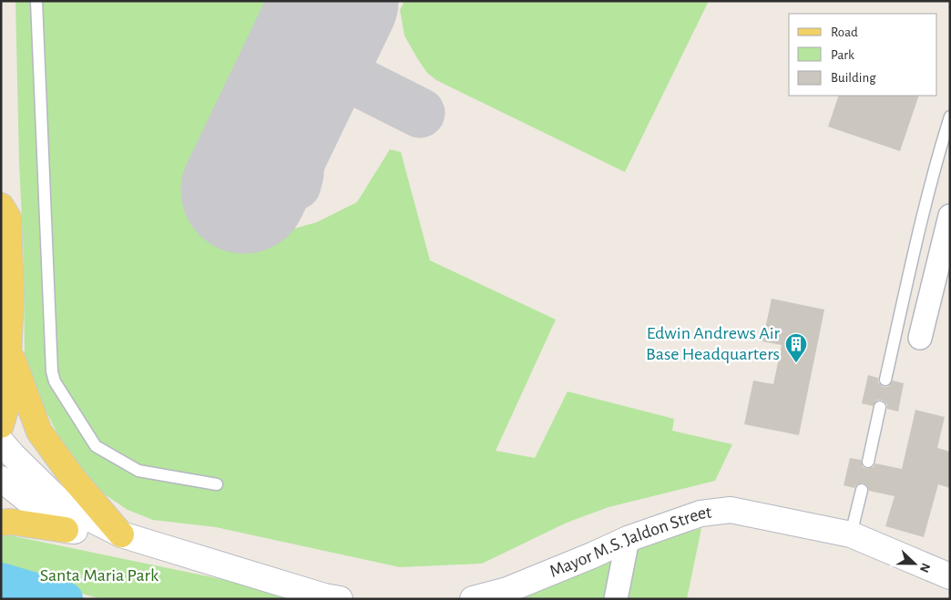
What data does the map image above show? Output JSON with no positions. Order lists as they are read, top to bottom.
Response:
{
  "streets": {
    "main road": ["Mayor M.S. Jaldon Street"]
  },
  "parks": ["Santa Maria Park"],
  "places": {
    "building": ["Edwin Andrews Air Base Headquarters"]
  },
  "legend": ["Road", "Park", "Building"],
  "north": "right"
}
